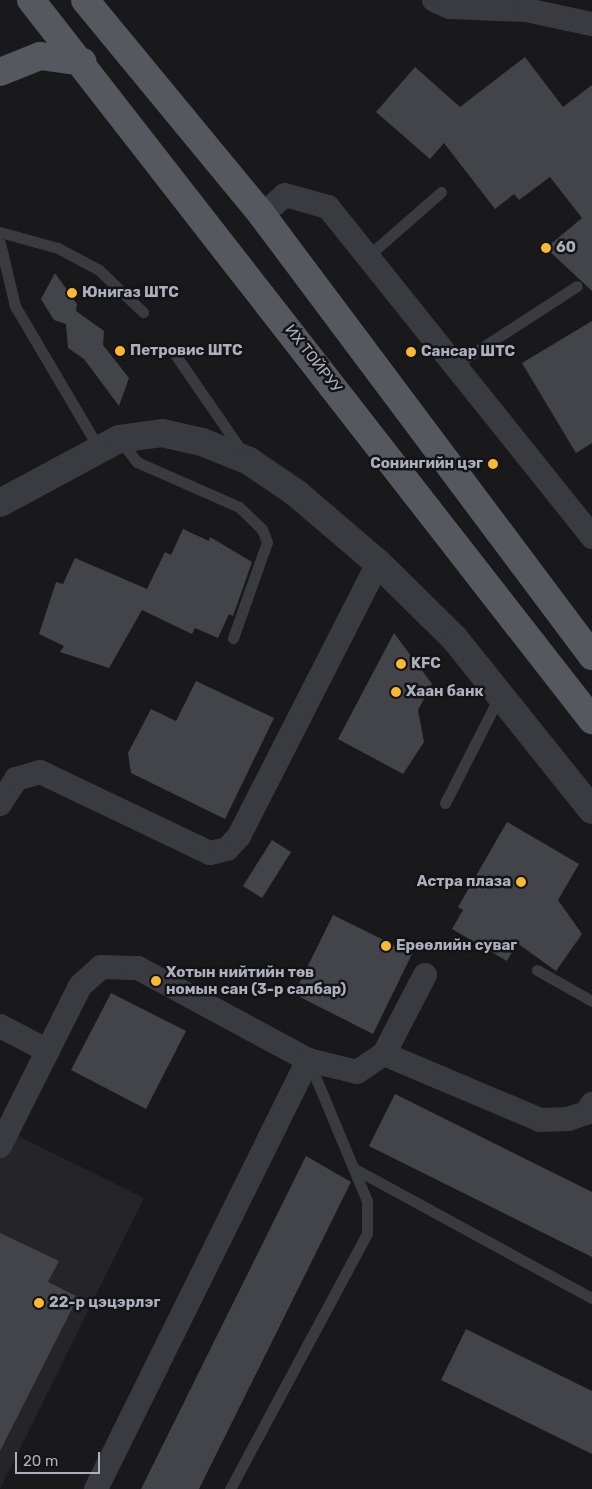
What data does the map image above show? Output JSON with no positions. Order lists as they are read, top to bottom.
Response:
{
  "streets": {
    "main road": ["ИХ ТОЙРУУ"]
  },
  "places": [
    "60",
    "Юнигаз ШТС",
    "Петровис ШТС",
    "Сансар ШТС",
    "Сонингийн цэг",
    "KFC",
    "Хаан банк",
    "Астра плаза",
    "Ерөөлийн суваг",
    "Хотын нийтийн төв номын сан (3-р салбар)",
    "22-р цэцэрлэг"
  ],
  "scale_bar": "20 m"
}
